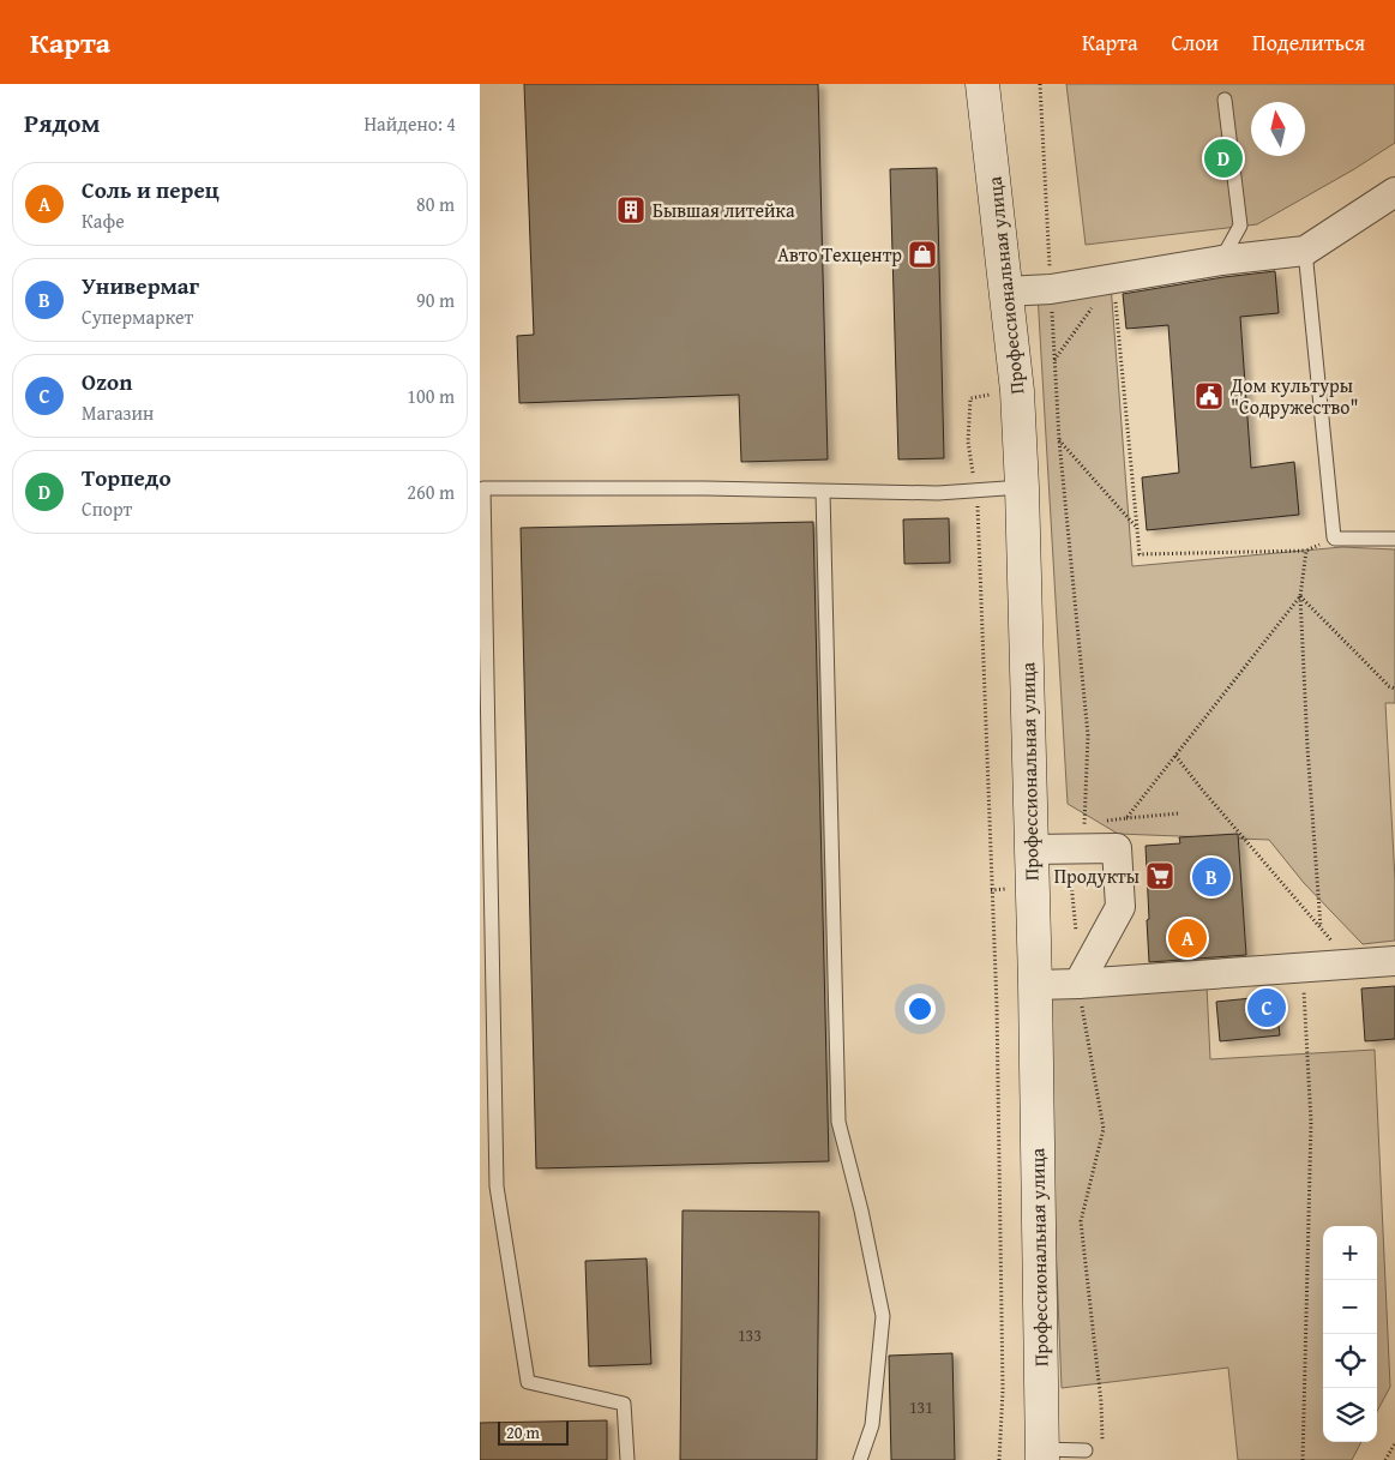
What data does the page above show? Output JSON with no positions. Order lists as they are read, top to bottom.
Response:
{
  "streets": {
    "main road": ["Профессиональная улица"]
  },
  "places": {
    "building": ["Бывшая литейка"],
    "shop": ["Авто Техцентр"],
    "public building": ["Дом культуры \"Содружество\""],
    "supermarket": ["Продукты"]
  },
  "house_numbers": ["133", "131"],
  "scale_bar": "20 m",
  "north": "top",
  "page": {
    "header": "Карта",
    "nav": ["Карта", "Слои", "Поделиться"],
    "heading": ["Рядом", "Найдено: 4"],
    "pins": [
      "D",
      "B",
      "A",
      "C"
    ],
    "list": [
      {
        "mark": "A",
        "name": "Соль и перец",
        "note": "Кафе",
        "value": "80 m"
      },
      {
        "mark": "B",
        "name": "Универмаг",
        "note": "Супермаркет",
        "value": "90 m"
      },
      {
        "mark": "C",
        "name": "Ozon",
        "note": "Магазин",
        "value": "100 m"
      },
      {
        "mark": "D",
        "name": "Торпедо",
        "note": "Спорт",
        "value": "260 m"
      }
    ],
    "map_buttons": ["+", "−"],
    "scale": "20 m"
  }
}
